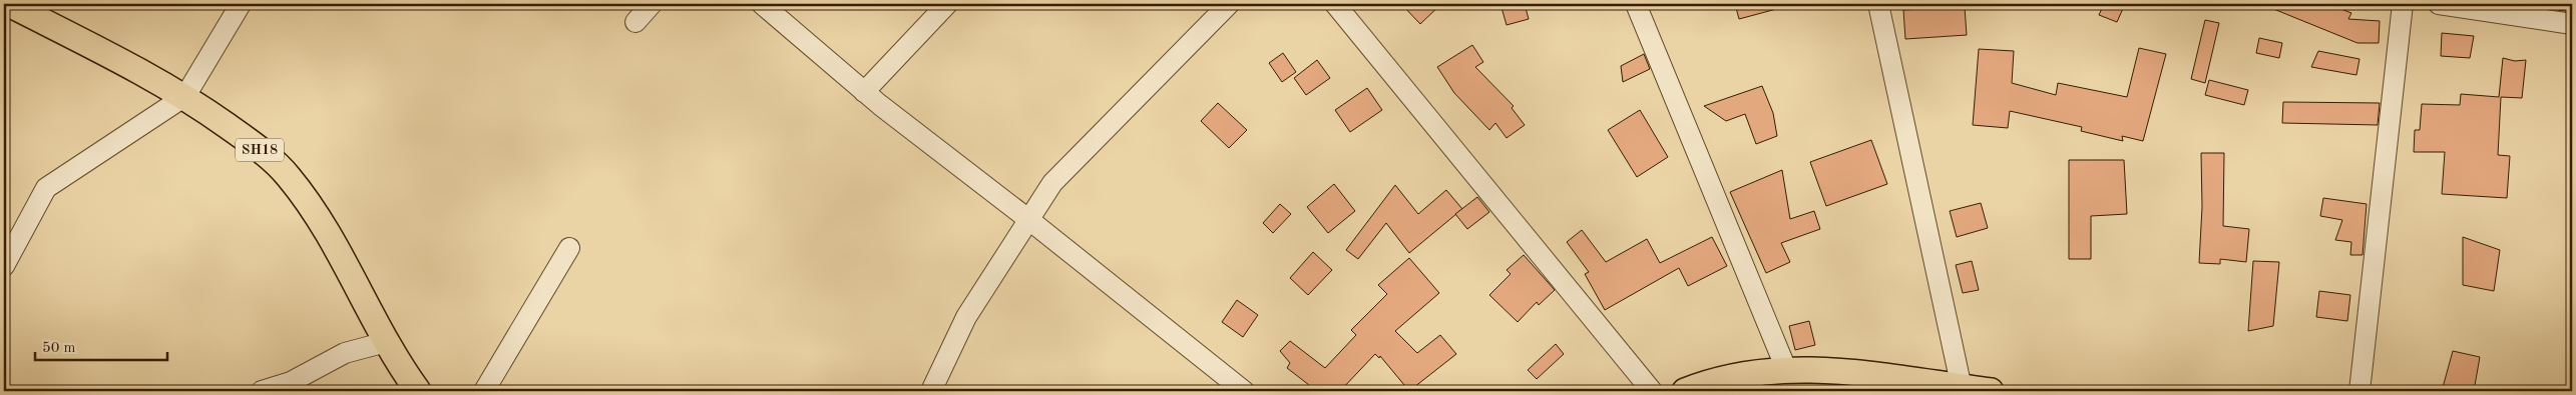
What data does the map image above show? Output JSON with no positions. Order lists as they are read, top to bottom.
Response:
{
  "streets": {
    "main road": ["SH18"]
  },
  "scale_bar": "50 m"
}
